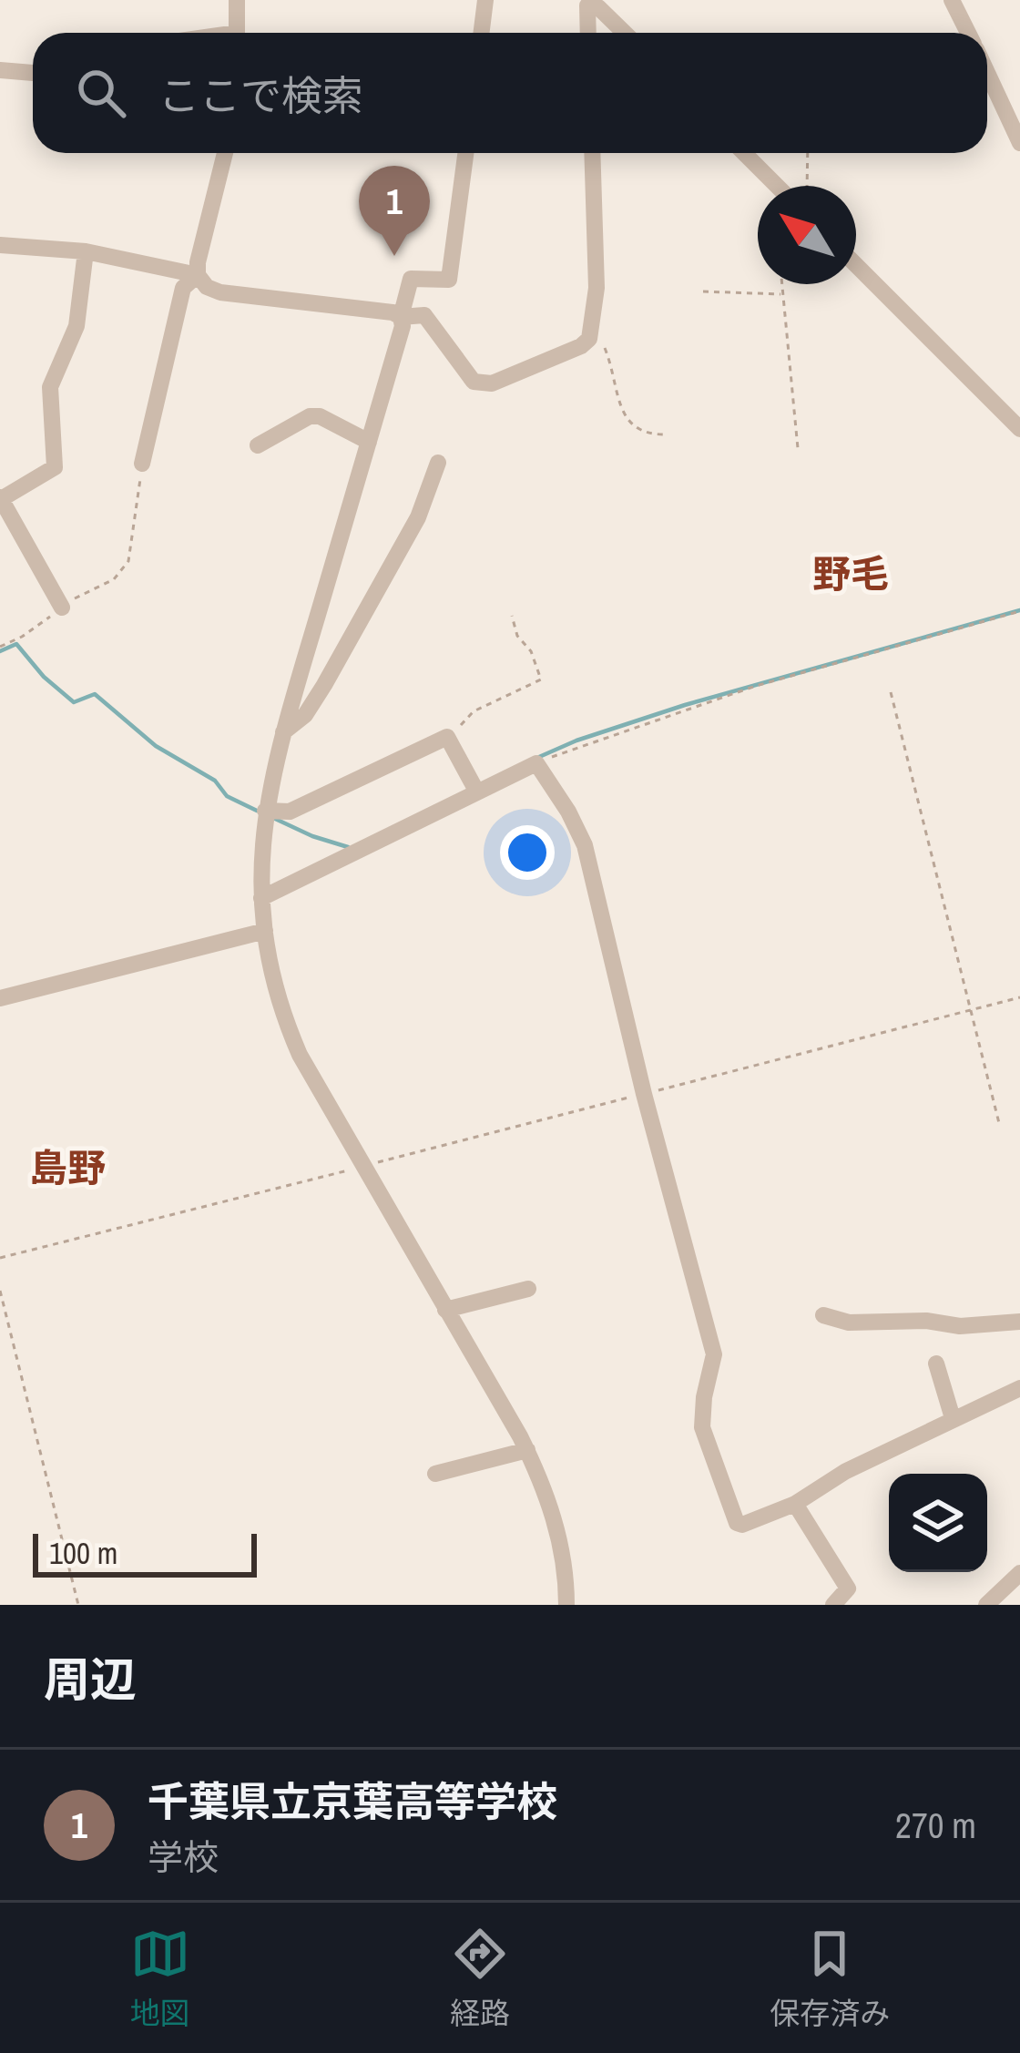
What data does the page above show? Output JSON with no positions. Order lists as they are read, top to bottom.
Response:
{
  "districts": ["野毛", "島野"],
  "scale_bar": "100 m",
  "north": "top left",
  "page": {
    "search": "ここで検索",
    "pins": "1",
    "scale": "100 m",
    "heading": "周辺",
    "list": [
      {
        "mark": "1",
        "name": "千葉県立京葉高等学校",
        "note": "学校",
        "value": "270 m"
      }
    ],
    "nav": ["地図", "経路", "保存済み"]
  }
}
